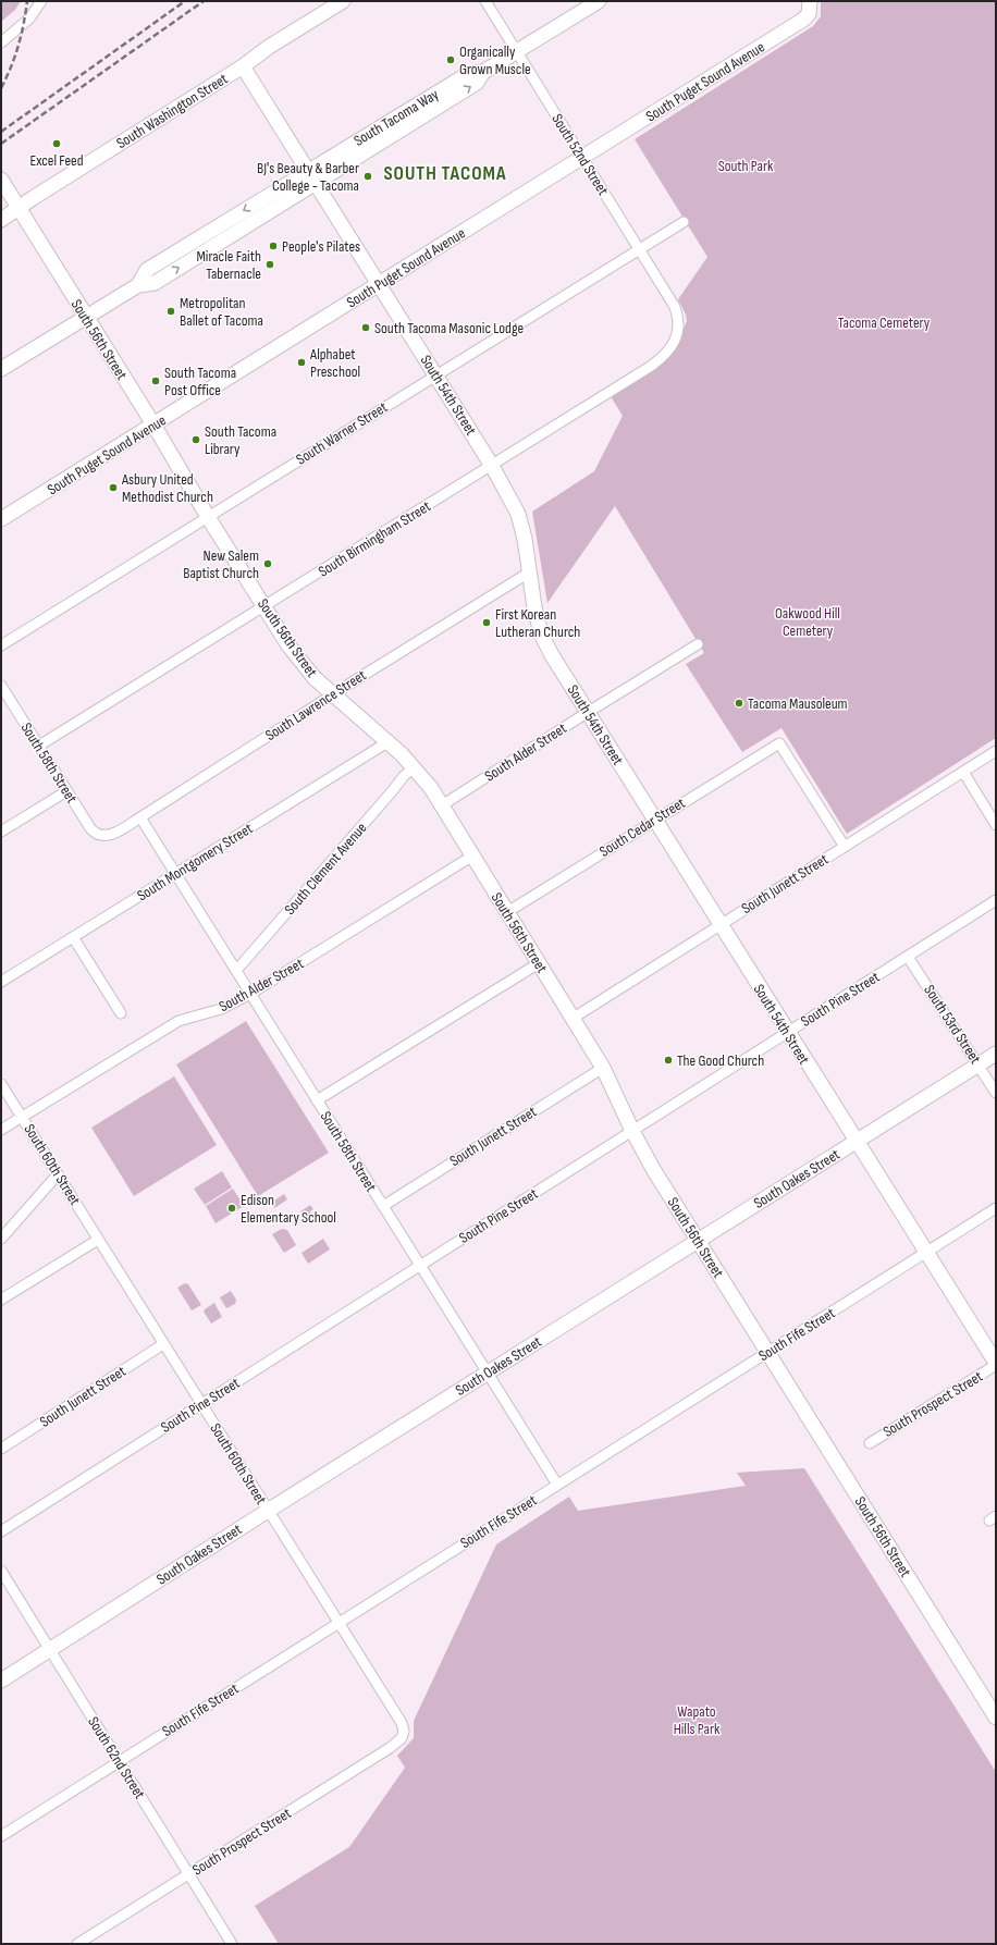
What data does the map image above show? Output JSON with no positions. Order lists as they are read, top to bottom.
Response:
{
  "streets": {
    "street": [
      "South Puget Sound Avenue",
      "South Washington Street",
      "South Tacoma Way",
      "South 52nd Street",
      "South 56th Street",
      "South 54th Street",
      "South Warner Street",
      "South Birmingham Street",
      "South Lawrence Street",
      "South Alder Street",
      "South 58th Street",
      "South Cedar Street",
      "South Montgomery Street",
      "South Clement Avenue",
      "South Junett Street",
      "South Pine Street",
      "South 53rd Street",
      "South 60th Street",
      "South Oakes Street",
      "South Fife Street",
      "South Prospect Street",
      "South 62nd Street"
    ]
  },
  "crossings": [
    ["South Puget Sound Avenue", "South 52nd Street"],
    ["South Puget Sound Avenue", "South 56th Street"],
    ["South Puget Sound Avenue", "South 54th Street"],
    ["South Washington Street", "South 56th Street"],
    ["South Washington Street", "South 54th Street"],
    ["South Tacoma Way", "South 52nd Street"],
    ["South Tacoma Way", "South 56th Street"],
    ["South Tacoma Way", "South 54th Street"],
    ["South 52nd Street", "South Warner Street"],
    ["South 52nd Street", "South Birmingham Street"],
    ["South 56th Street", "South Warner Street"],
    ["South 56th Street", "South Birmingham Street"],
    ["South 56th Street", "South Lawrence Street"],
    ["South 56th Street", "South Alder Street"],
    ["South 56th Street", "South Cedar Street"],
    ["South 56th Street", "South Montgomery Street"],
    ["South 56th Street", "South Clement Avenue"],
    ["South 56th Street", "South Junett Street"],
    ["South 56th Street", "South Pine Street"],
    ["South 56th Street", "South Oakes Street"],
    ["South 56th Street", "South Fife Street"],
    ["South 54th Street", "South Warner Street"],
    ["South 54th Street", "South Birmingham Street"],
    ["South 54th Street", "South Lawrence Street"],
    ["South 54th Street", "South Alder Street"],
    ["South 54th Street", "South Cedar Street"],
    ["South 54th Street", "South Junett Street"],
    ["South 54th Street", "South Pine Street"],
    ["South 54th Street", "South Oakes Street"],
    ["South 54th Street", "South Fife Street"],
    ["South 54th Street", "South Prospect Street"],
    ["South Birmingham Street", "South 58th Street"],
    ["South Lawrence Street", "South 58th Street"],
    ["South Alder Street", "South 58th Street"],
    ["South Alder Street", "South 60th Street"],
    ["South 58th Street", "South Montgomery Street"],
    ["South 58th Street", "South Clement Avenue"],
    ["South 58th Street", "South Junett Street"],
    ["South 58th Street", "South Pine Street"],
    ["South 58th Street", "South Oakes Street"],
    ["South 58th Street", "South Fife Street"],
    ["South Cedar Street", "South Junett Street"],
    ["South Junett Street", "South 60th Street"],
    ["South Pine Street", "South 53rd Street"],
    ["South Pine Street", "South 60th Street"],
    ["South 53rd Street", "South Oakes Street"],
    ["South 60th Street", "South Oakes Street"],
    ["South 60th Street", "South Fife Street"],
    ["South 60th Street", "South Prospect Street"],
    ["South Oakes Street", "South 62nd Street"],
    ["South Fife Street", "South 62nd Street"],
    ["South Prospect Street", "South 62nd Street"]
  ],
  "districts": ["SOUTH TACOMA"],
  "parks": [
    "South Park",
    "Tacoma Cemetery",
    "Oakwood Hill Cemetery",
    "Wapato Hills Park"
  ],
  "places": [
    "Organically Grown Muscle",
    "Excel Feed",
    "BJ's Beauty & Barber College - Tacoma",
    "People's Pilates",
    "Miracle Faith Tabernacle",
    "Metropolitan Ballet of Tacoma",
    "South Tacoma Masonic Lodge",
    "Alphabet Preschool",
    "South Tacoma Post Office",
    "South Tacoma Library",
    "Asbury United Methodist Church",
    "New Salem Baptist Church",
    "First Korean Lutheran Church",
    "Tacoma Mausoleum",
    "The Good Church",
    "Edison Elementary School"
  ]
}
